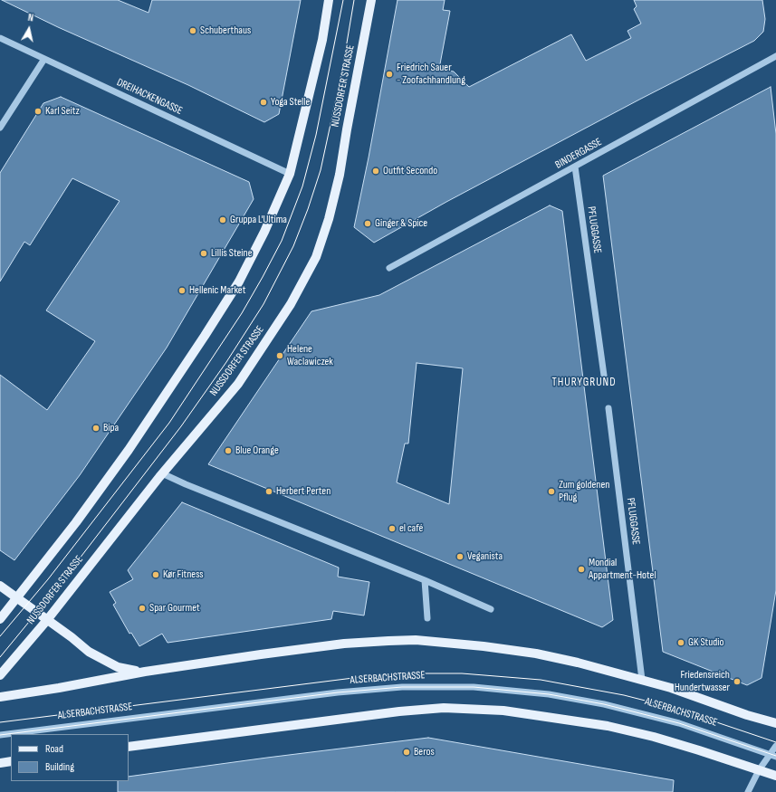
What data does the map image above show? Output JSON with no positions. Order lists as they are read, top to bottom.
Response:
{
  "streets": {
    "main road": ["NUSSDORFER STRASSE", "ALSERBACHSTRASSE"],
    "street": ["DREIHACKENGASSE", "BINDERGASSE", "PFLUGGASSE"]
  },
  "crossings": [
    ["NUSSDORFER STRASSE", "ALSERBACHSTRASSE"],
    ["BINDERGASSE", "PFLUGGASSE"],
    ["PFLUGGASSE", "ALSERBACHSTRASSE"]
  ],
  "districts": ["THURYGRUND"],
  "places": [
    "Schuberthaus",
    "Friedrich Sauer - Zoofachhandlung",
    "Yoga Stelle",
    "Karl Seitz",
    "Outfit Secondo",
    "Gruppa L'Ultima",
    "Ginger & Spice",
    "Lillis Steine",
    "Hellenic Market",
    "Helene Waclawiczek",
    "Bipa",
    "Blue Orange",
    "Herbert Perten",
    "Zum goldenen Pflug",
    "el café",
    "Veganista",
    "Mondial Appartment-Hotel",
    "Kør Fitness",
    "Spar Gourmet",
    "GK Studio",
    "Friedensreich Hundertwasser",
    "Beros"
  ],
  "legend": ["Road", "Building"],
  "north": "top"
}
